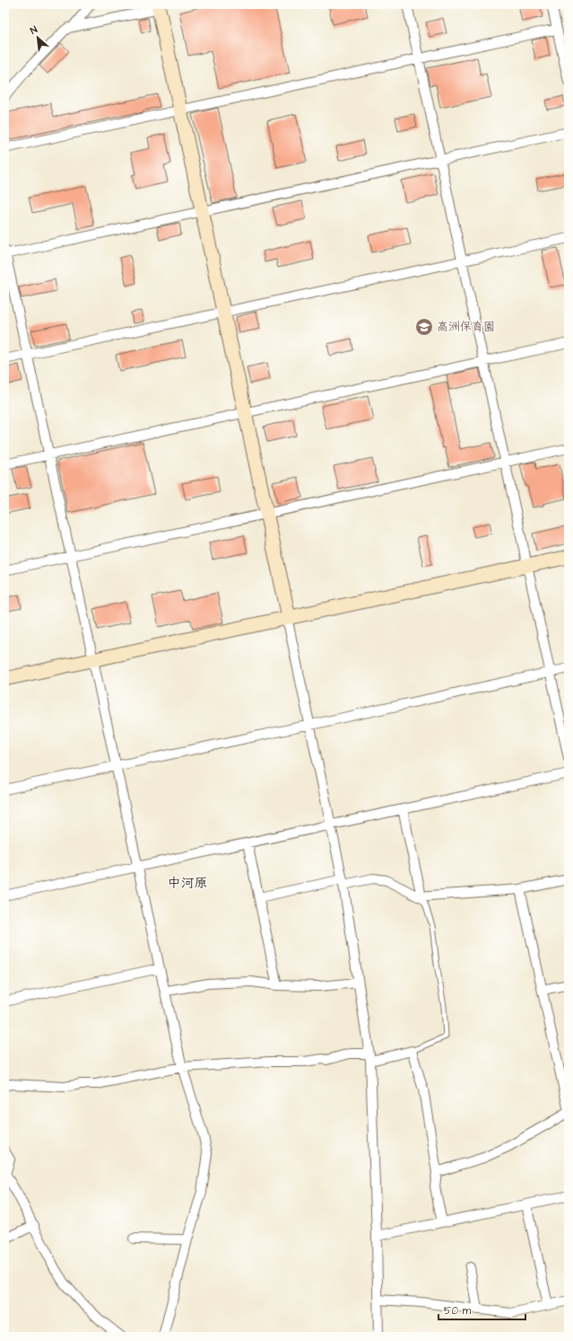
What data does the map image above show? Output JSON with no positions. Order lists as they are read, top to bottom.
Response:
{
  "districts": ["中河原"],
  "places": {
    "school or university": ["高洲保育園"]
  },
  "scale_bar": "50 m",
  "north": "top left"
}
